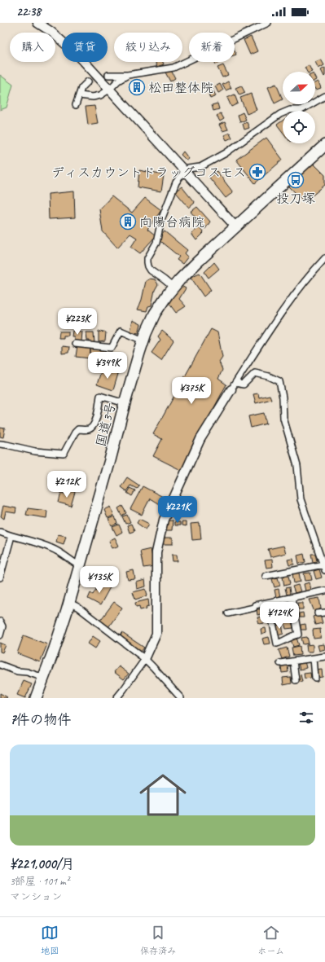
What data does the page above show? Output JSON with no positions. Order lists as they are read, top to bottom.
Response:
{
  "streets": {
    "highway": ["国道3号"]
  },
  "places": {
    "building": ["松田整体院", "向陽台病院"],
    "pharmacy": ["ディスカウントドラッグコスモス"],
    "bus stop": ["投刀塚"]
  },
  "north": "right",
  "page": {
    "status": "22:38",
    "chip": [
      "購入",
      "賃貸",
      "絞り込み",
      "新着"
    ],
    "price": [
      "¥223K",
      "¥349K",
      "¥375K",
      "¥212K",
      "¥221K",
      "¥135K",
      "¥124K"
    ],
    "heading": "7件の物件",
    "list": [
      {
        "name": "¥221,000/月",
        "note": "3部屋 · 101 m² · マンション"
      }
    ],
    "tabs": ["地図", "保存済み", "ホーム"]
  }
}
